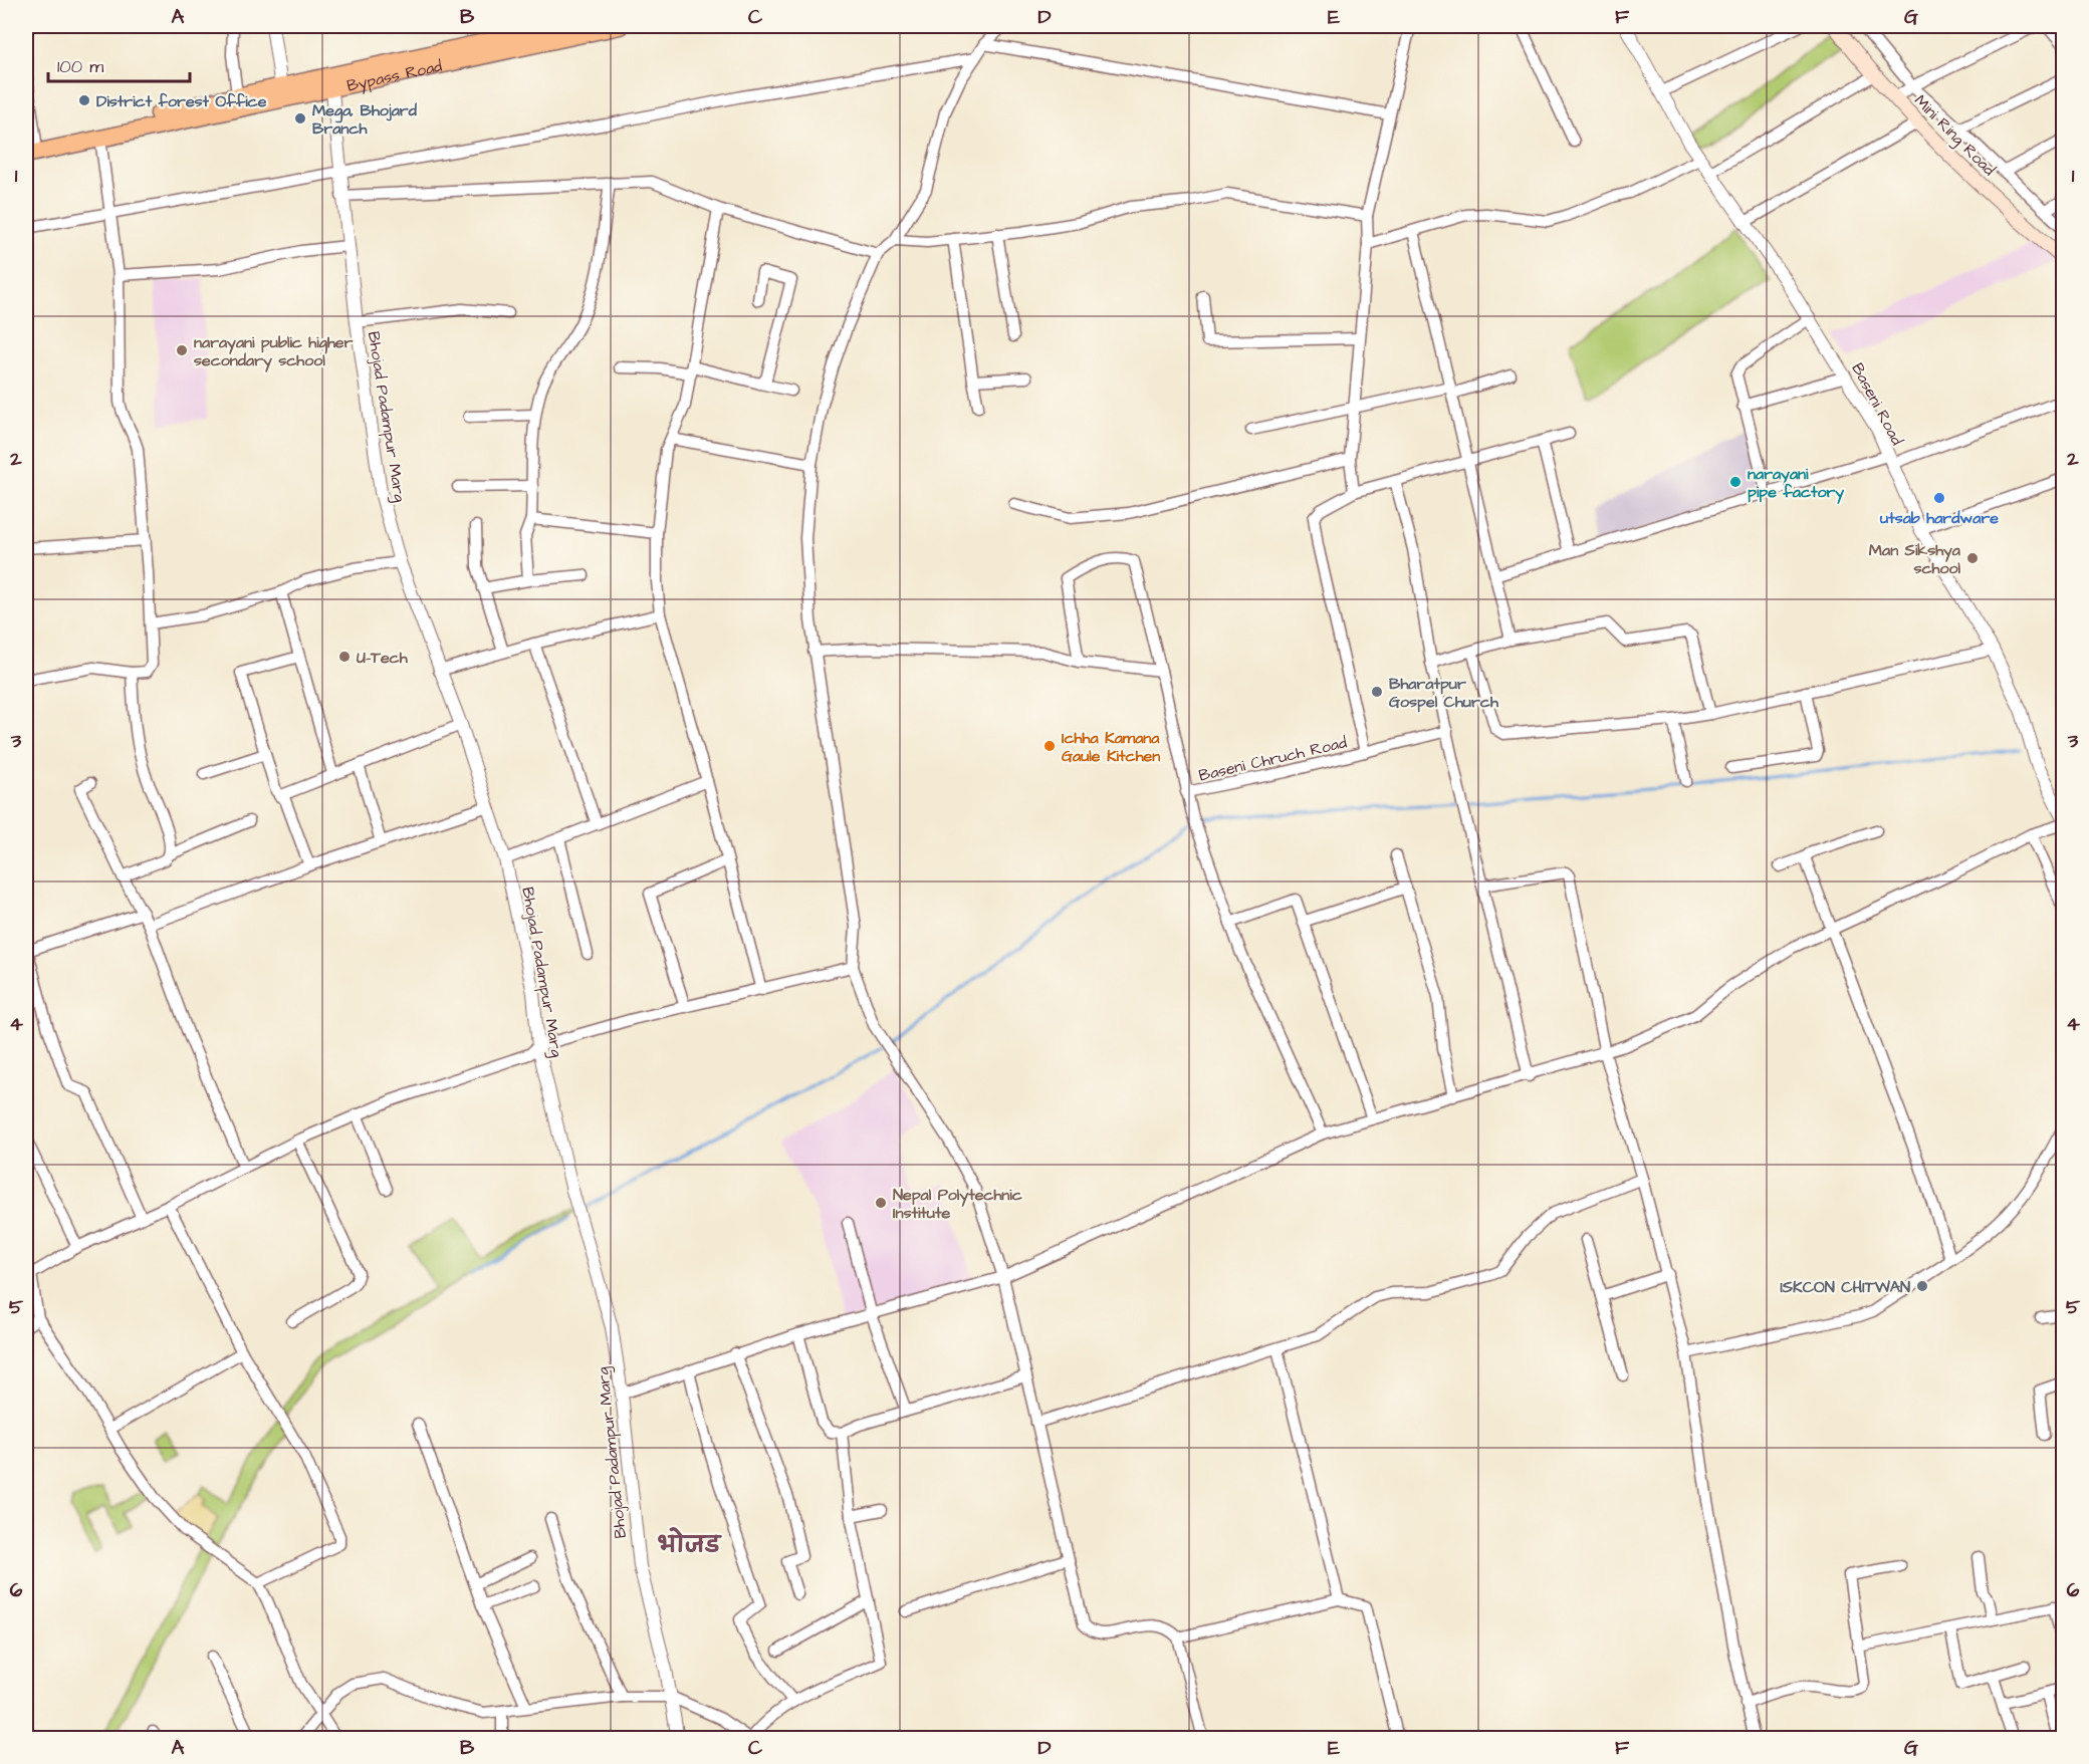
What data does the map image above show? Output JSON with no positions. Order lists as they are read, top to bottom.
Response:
{
  "streets": {
    "highway": ["Bypass Road"],
    "main road": ["Mini Ring Road"],
    "street": ["Baseni Road", "Bhojad Padampur Marg", "Baseni Chruch Road"]
  },
  "crossings": [
    ["Bypass Road", "Bhojad Padampur Marg"]
  ],
  "districts": ["भोजड"],
  "places": [
    "District forest Office",
    "Mega, Bhojard Branch",
    "narayani public higher secondary school",
    "narayani pipe factory",
    "utsab hardware",
    "Man Sikshya school",
    "U-Tech",
    "Bharatpur Gospel Church",
    "Ichha Kamana Gaule Kitchen",
    "Nepal Polytechnic Institute",
    "ISKCON CHITWAN"
  ],
  "scale_bar": "100 m",
  "grid": {
    "columns": [
      "A",
      "B",
      "C",
      "D",
      "E",
      "F",
      "G"
    ],
    "rows": [
      "1",
      "2",
      "3",
      "4",
      "5",
      "6"
    ]
  }
}
